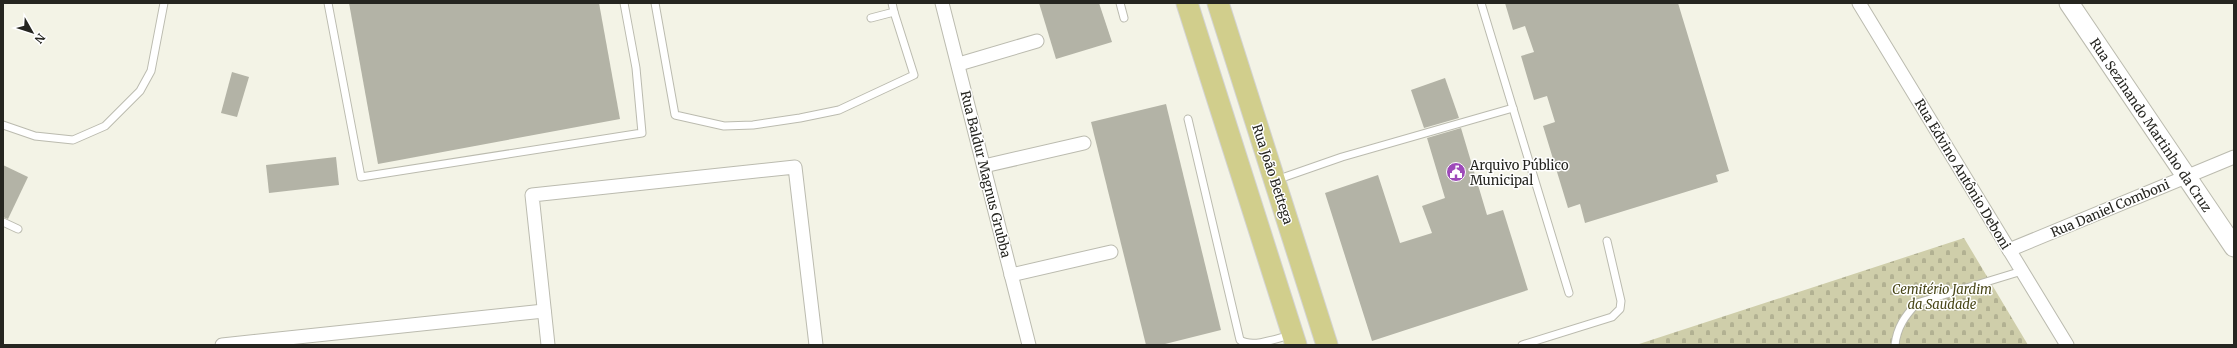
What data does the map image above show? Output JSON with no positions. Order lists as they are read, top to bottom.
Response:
{
  "streets": {
    "main road": ["Rua João Bettega"],
    "street": [
      "Rua Sezinando Martinho da Cruz",
      "Rua Baldur Magnus Grubba",
      "Rua Edvino Antônio Deboni",
      "Rua Daniel Comboni"
    ]
  },
  "crossings": [
    ["Rua Sezinando Martinho da Cruz", "Rua Daniel Comboni"],
    ["Rua Edvino Antônio Deboni", "Rua Daniel Comboni"]
  ],
  "parks": ["Cemitério Jardim da Saudade"],
  "places": {
    "public building": ["Arquivo Público Municipal"]
  },
  "north": "bottom right"
}
